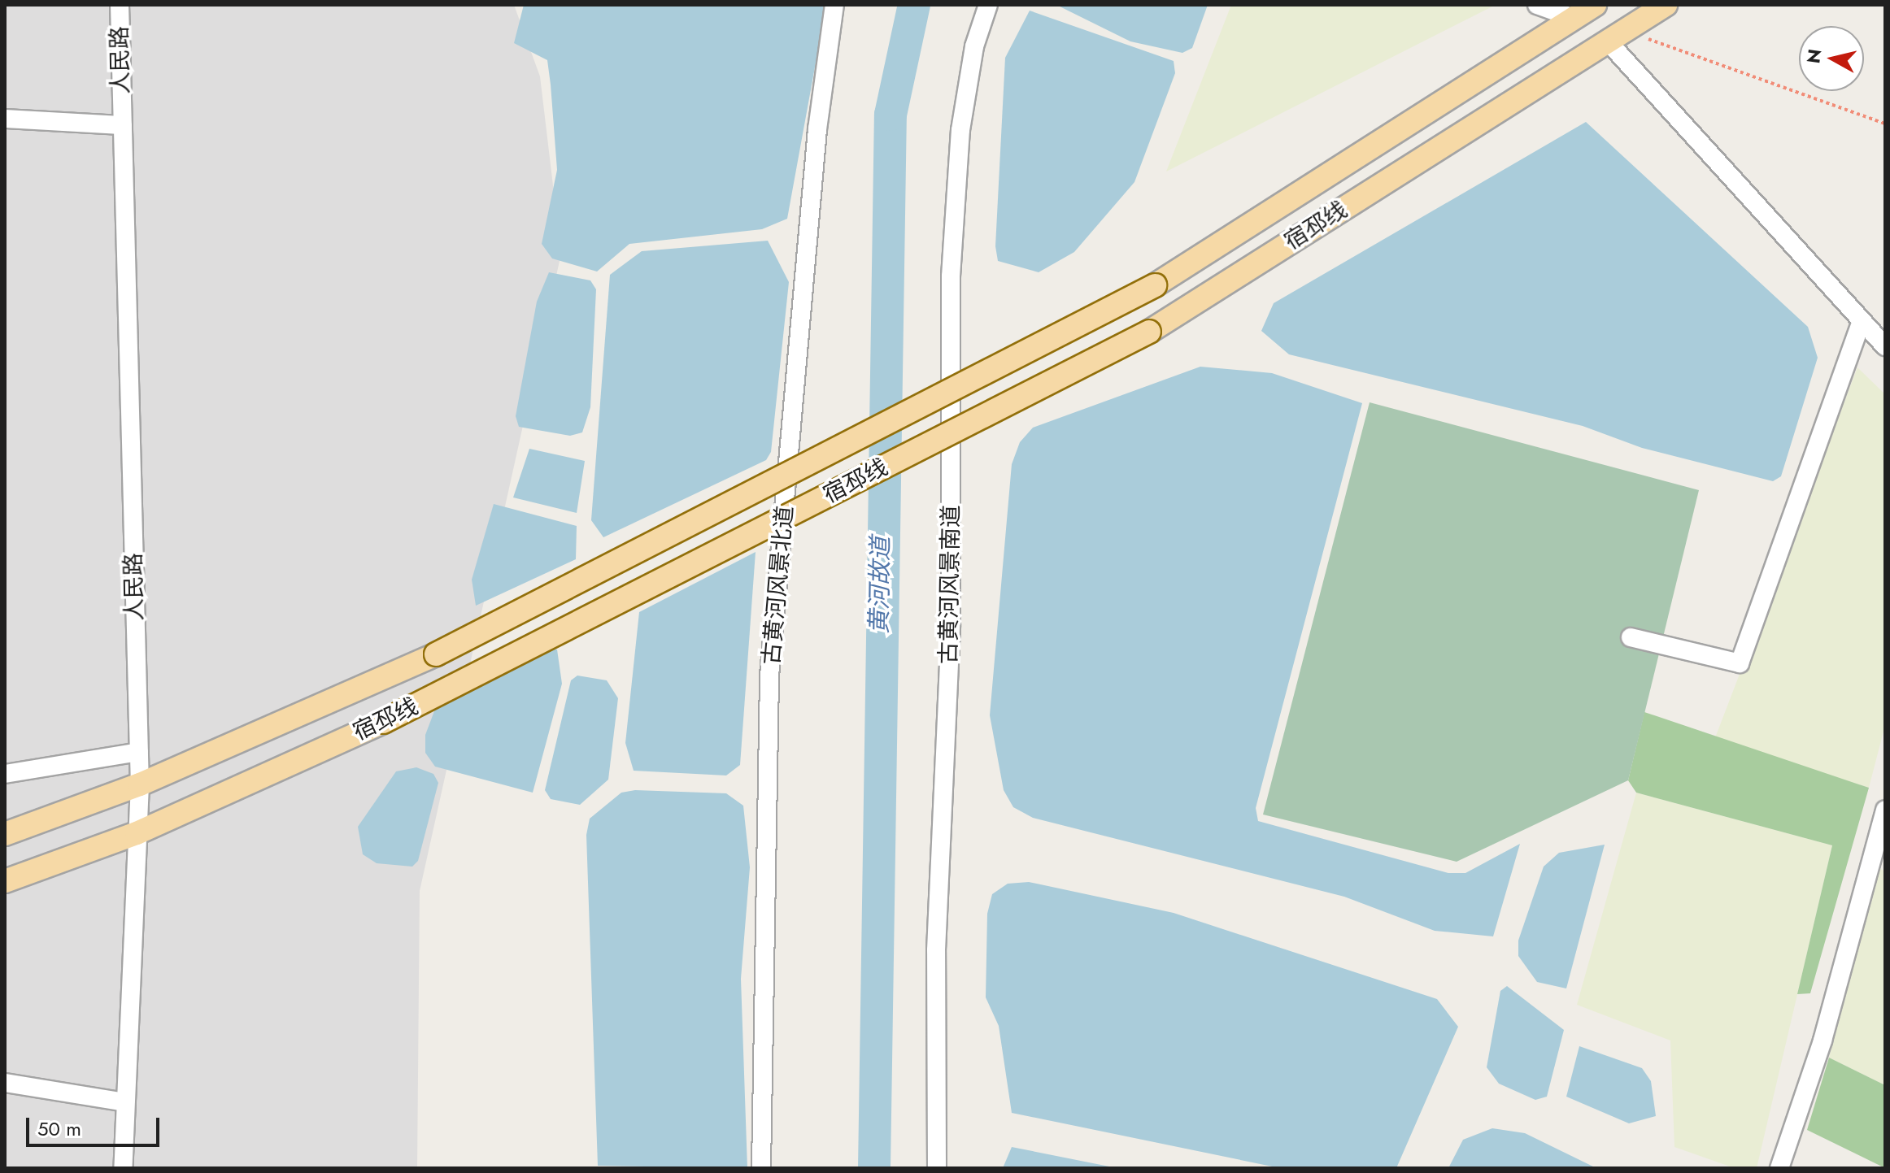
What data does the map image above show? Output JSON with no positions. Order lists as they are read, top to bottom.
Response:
{
  "streets": {
    "main road": ["宿邳线"],
    "street": ["人民路", "古黄河风景南道", "古黄河风景北道"]
  },
  "crossings": [
    ["人民路", "宿邳线"]
  ],
  "water": ["黄河故道"],
  "scale_bar": "50 m",
  "north": "left"
}
